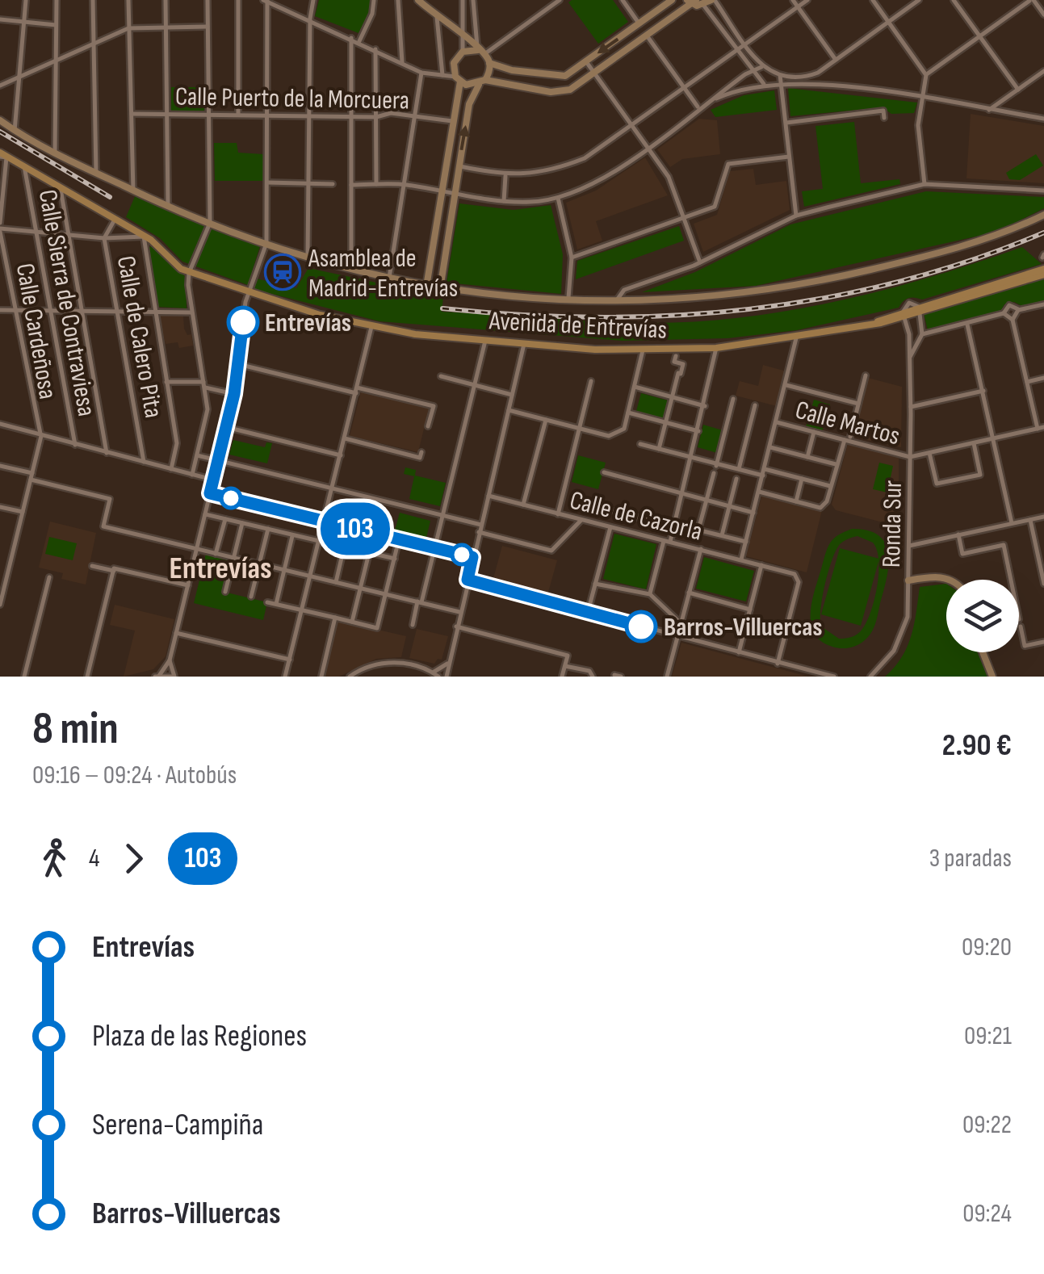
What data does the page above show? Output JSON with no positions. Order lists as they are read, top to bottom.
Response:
{
  "streets": {
    "main road": ["Avenida de Entrevías"],
    "street": [
      "Calle Puerto de la Morcuera",
      "Calle Sierra de Contraviesa",
      "Calle Cardeñosa",
      "Calle de Calero Pita",
      "Calle Martos",
      "Calle de Cazorla",
      "Ronda Sur"
    ]
  },
  "crossings": [
    ["Avenida de Entrevías", "Ronda Sur"],
    ["Calle Martos", "Ronda Sur"]
  ],
  "districts": ["Entrevías"],
  "places": {
    "station": ["Asamblea de Madrid-Entrevías"],
    "other": ["Entrevías", "Barros-Villuercas"]
  },
  "lines": ["bus line 103"],
  "page": {
    "on_map": "103",
    "heading": ["8 min", "09:16 – 09:24 · Autobús", "2.90 €"],
    "legs": ["4", "103", "3 paradas"],
    "list": [
      {
        "name": "Entrevías",
        "value": "09:20"
      },
      {
        "name": "Plaza de las Regiones",
        "value": "09:21"
      },
      {
        "name": "Serena-Campiña",
        "value": "09:22"
      },
      {
        "name": "Barros-Villuercas",
        "value": "09:24"
      }
    ]
  }
}
